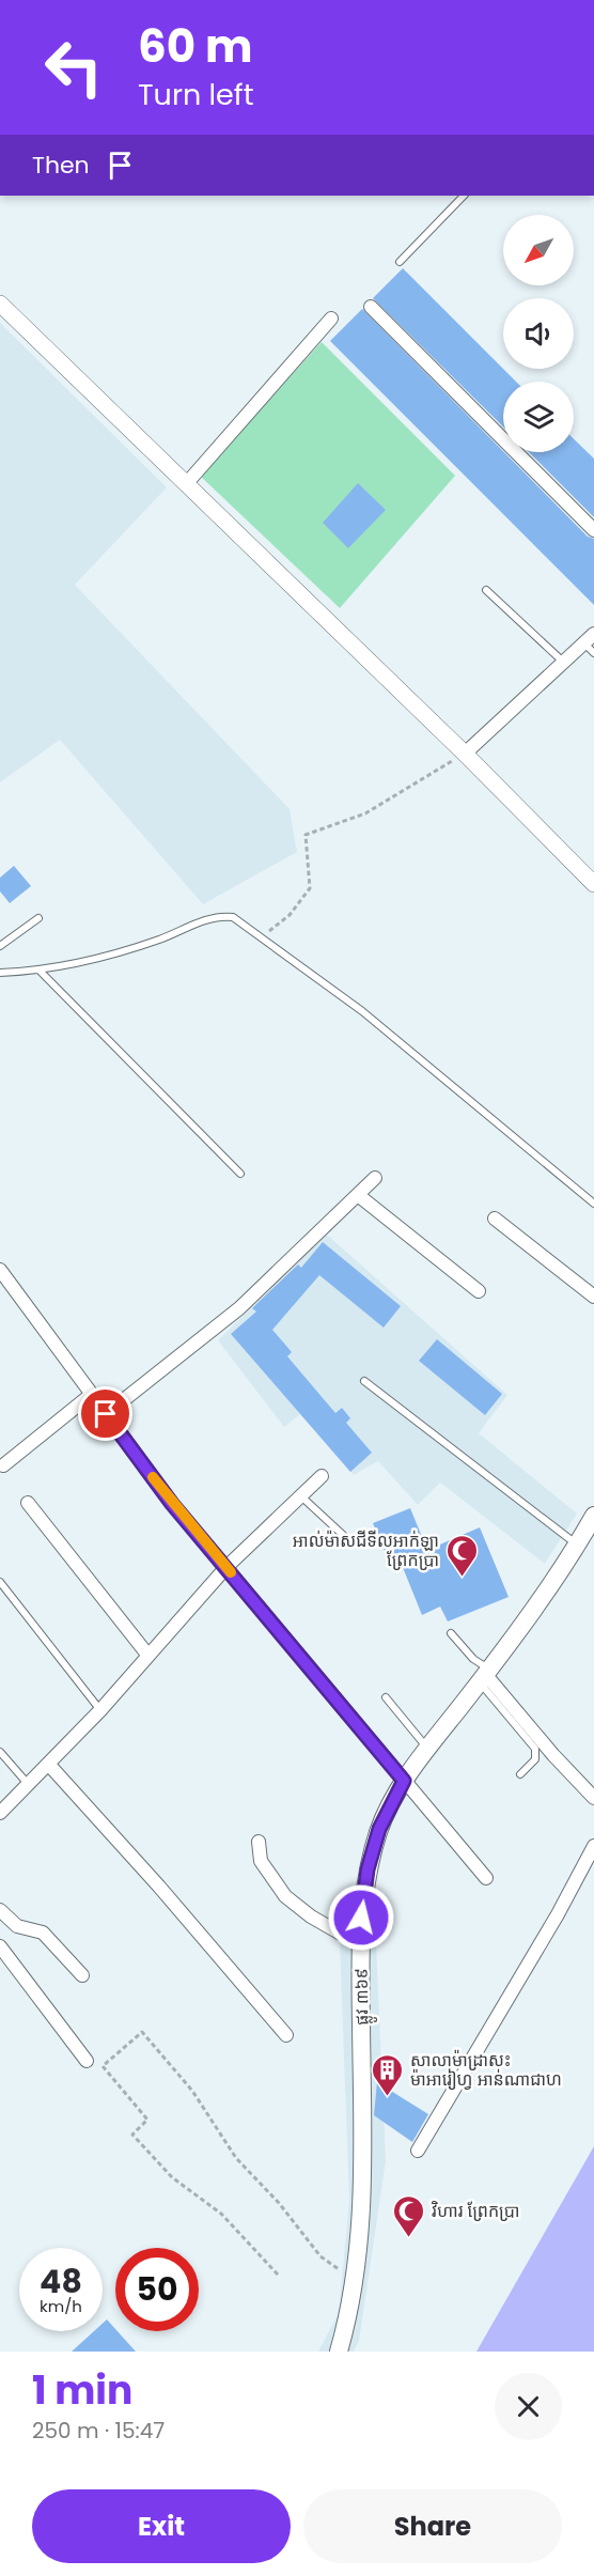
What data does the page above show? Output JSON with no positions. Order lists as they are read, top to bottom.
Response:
{
  "streets": {
    "main road": ["ផ្លូវ ៣៦៩"]
  },
  "places": {
    "mosque": ["អាល់ម៉ាសជីទីលអាក់ឡា ព្រែកប្រា", "វិហារ ព្រែកប្រា"],
    "building": ["សាលាម៉ាដ្រាសះ ម៉ាអារៀហ្វ អាន់ណាជាហ"]
  },
  "north": "bottom left",
  "page": {
    "turn": ["60 m", "Turn left"],
    "then": "Then",
    "speed": "48 km/h",
    "limit": "50",
    "heading": ["1 min", "250 m · 15:47"],
    "buttons": ["Exit", "Share"]
  }
}
